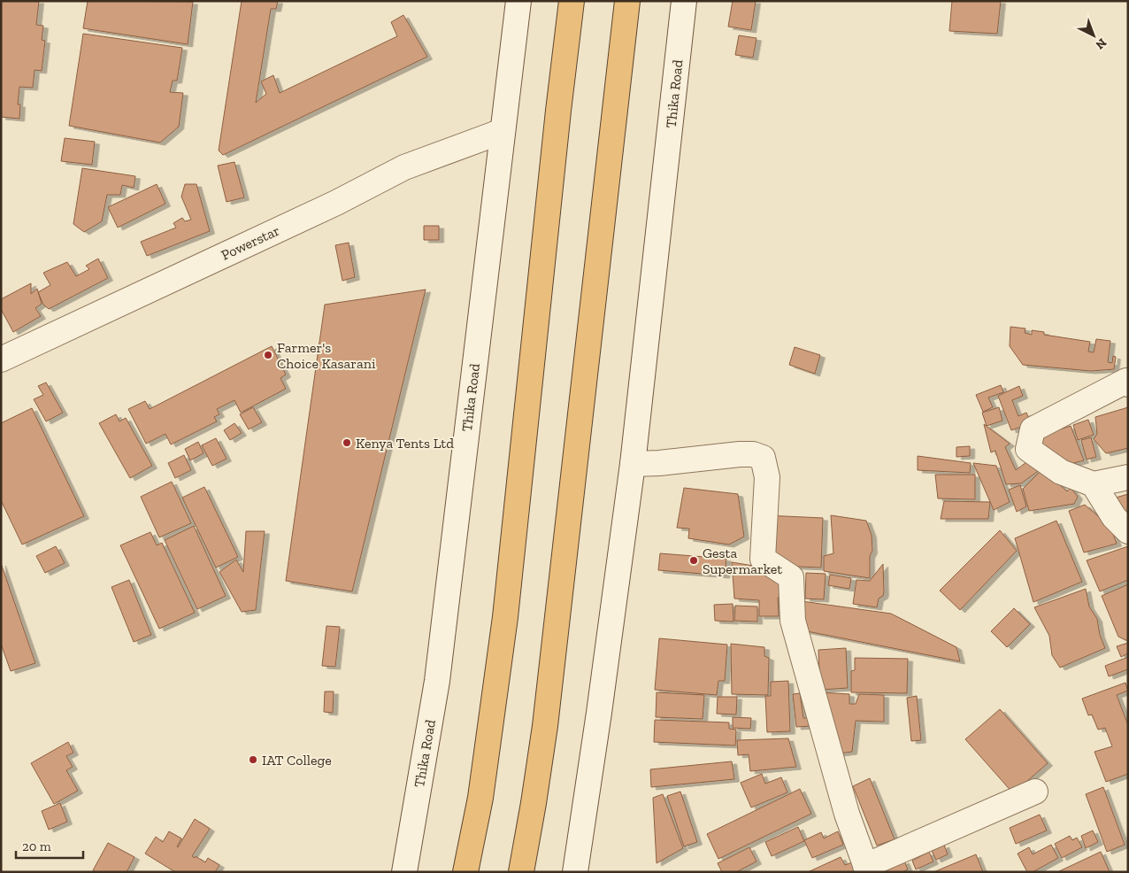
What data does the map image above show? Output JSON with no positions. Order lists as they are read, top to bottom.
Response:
{
  "streets": {
    "main road": ["Thika Road", "Powerstar"]
  },
  "crossings": [
    ["Thika Road", "Powerstar"]
  ],
  "places": [
    "Farmer's Choice Kasarani",
    "Kenya Tents Ltd",
    "Gesta Supermarket",
    "IAT College"
  ],
  "scale_bar": "20 m",
  "north": "bottom right"
}
